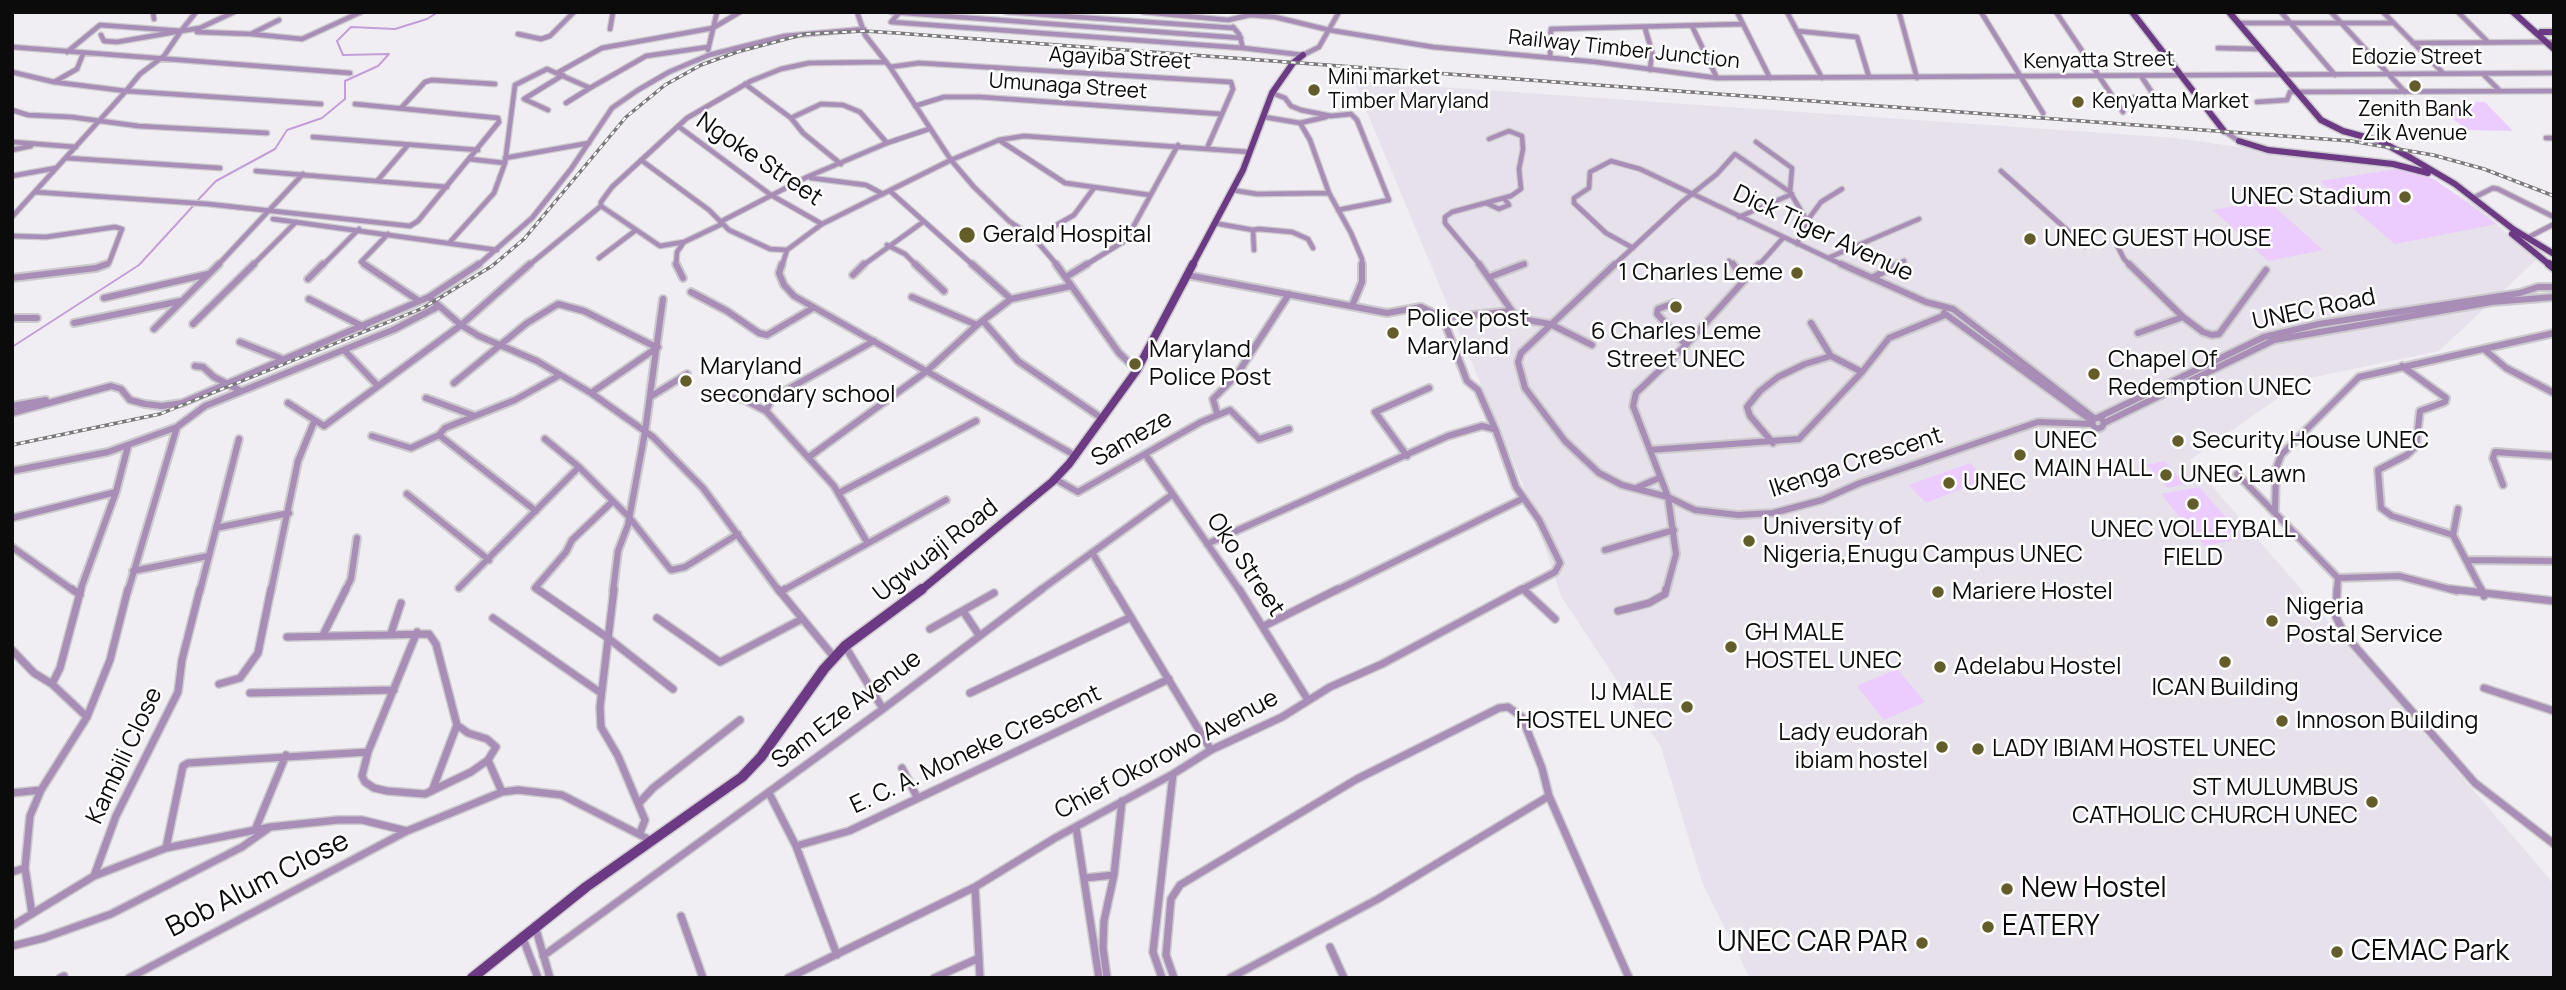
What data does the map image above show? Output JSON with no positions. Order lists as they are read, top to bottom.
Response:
{
  "streets": {
    "main road": ["Ugwuaji Road"],
    "street": [
      "Railway Timber Junction",
      "Edozie Street",
      "Agayiba Street",
      "Kenyatta Street",
      "Umunaga Street",
      "Ngoke Street",
      "Dick Tiger Avenue",
      "UNEC Road",
      "Sameze",
      "Ikenga Crescent",
      "Oko Street",
      "Sam Eze Avenue",
      "E. C. A. Moneke Crescent",
      "Chief Okorowo Avenue",
      "Kambili Close",
      "Bob Alum Close"
    ]
  },
  "crossings": [
    ["Railway Timber Junction", "Kenyatta Street"],
    ["Edozie Street", "Kenyatta Street"],
    ["Agayiba Street", "Umunaga Street"],
    ["Dick Tiger Avenue", "Ikenga Crescent"],
    ["UNEC Road", "Ikenga Crescent"],
    ["Sameze", "Ugwuaji Road"],
    ["Sameze", "Oko Street"],
    ["Ugwuaji Road", "Bob Alum Close"],
    ["Oko Street", "Sam Eze Avenue"],
    ["Oko Street", "Chief Okorowo Avenue"]
  ],
  "places": [
    "Zenith Bank Zik Avenue",
    "Mini market Timber Maryland",
    "Kenyatta Market",
    "UNEC Stadium",
    "Gerald Hospital",
    "UNEC GUEST HOUSE",
    "1 Charles Leme",
    "6 Charles Leme Street UNEC",
    "Police post Maryland",
    "Maryland Police Post",
    "Chapel Of Redemption UNEC",
    "Maryland secondary school",
    "Security House UNEC",
    "UNEC MAIN HALL",
    "UNEC Lawn",
    "UNEC",
    "UNEC VOLLEYBALL FIELD",
    "University of Nigeria,Enugu Campus UNEC",
    "Mariere Hostel",
    "Nigeria Postal Service",
    "GH MALE HOSTEL UNEC",
    "ICAN Building",
    "Adelabu Hostel",
    "IJ MALE HOSTEL UNEC",
    "Innoson Building",
    "Lady eudorah ibiam hostel",
    "LADY IBIAM HOSTEL UNEC",
    "ST MULUMBUS CATHOLIC CHURCH UNEC",
    "New Hostel",
    "EATERY",
    "UNEC CAR PAR",
    "CEMAC Park"
  ]
}
